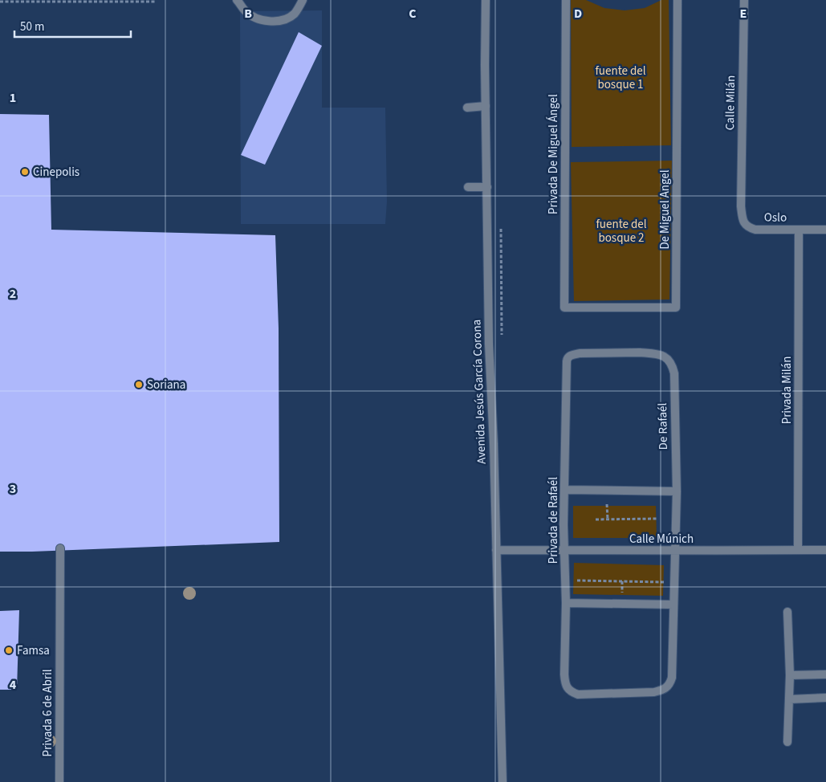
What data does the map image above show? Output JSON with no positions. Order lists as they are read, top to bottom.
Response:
{
  "streets": {
    "street": [
      "Calle Milán",
      "Privada De Miguel Ángel",
      "De Miguel Angel",
      "Oslo",
      "Privada Milán",
      "Avenida Jesús García Corona",
      "De Rafaél",
      "Privada de Rafaél",
      "Calle Múnich",
      "Privada 6 de Abril"
    ]
  },
  "crossings": [
    ["Calle Milán", "Oslo"],
    ["Privada De Miguel Ángel", "De Miguel Angel"],
    ["Oslo", "Privada Milán"],
    ["Privada Milán", "Calle Múnich"],
    ["Avenida Jesús García Corona", "Calle Múnich"],
    ["De Rafaél", "Privada de Rafaél"],
    ["De Rafaél", "Calle Múnich"],
    ["Privada de Rafaél", "Calle Múnich"]
  ],
  "parks": ["fuente del bosque 1", "fuente del bosque 2"],
  "places": ["Cinepolis", "Soriana", "Famsa"],
  "scale_bar": "50 m",
  "grid": {
    "columns": [
      "B",
      "C",
      "D",
      "E"
    ],
    "rows": [
      "1",
      "2",
      "3",
      "4"
    ]
  }
}
